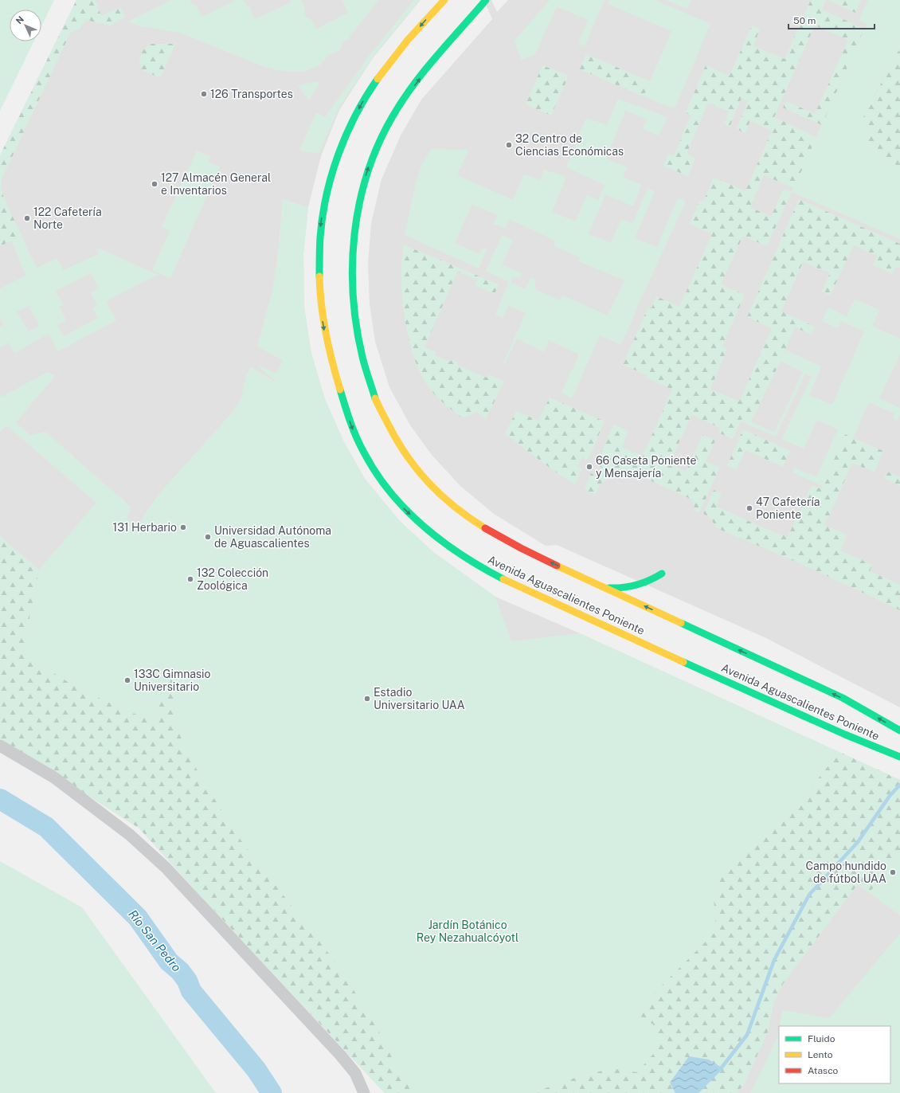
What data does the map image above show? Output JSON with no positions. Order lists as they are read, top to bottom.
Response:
{
  "streets": {
    "main road": ["Avenida Aguascalientes Poniente"]
  },
  "water": ["Río San Pedro"],
  "parks": ["Jardín Botánico Rey Nezahualcóyotl"],
  "places": [
    "126 Transportes",
    "32 Centro de Ciencias Económicas",
    "127 Almacén General e Inventarios",
    "122 Cafetería Norte",
    "66 Caseta Poniente y Mensajería",
    "47 Cafetería Poniente",
    "131 Herbario",
    "Universidad Autónoma de Aguascalientes",
    "132 Colección Zoológica",
    "133C Gimnasio Universitario",
    "Estadio Universitario UAA",
    "Campo hundido de fútbol UAA"
  ],
  "legend": ["Fluido", "Lento", "Atasco"],
  "scale_bar": "50 m",
  "north": "top left"
}
